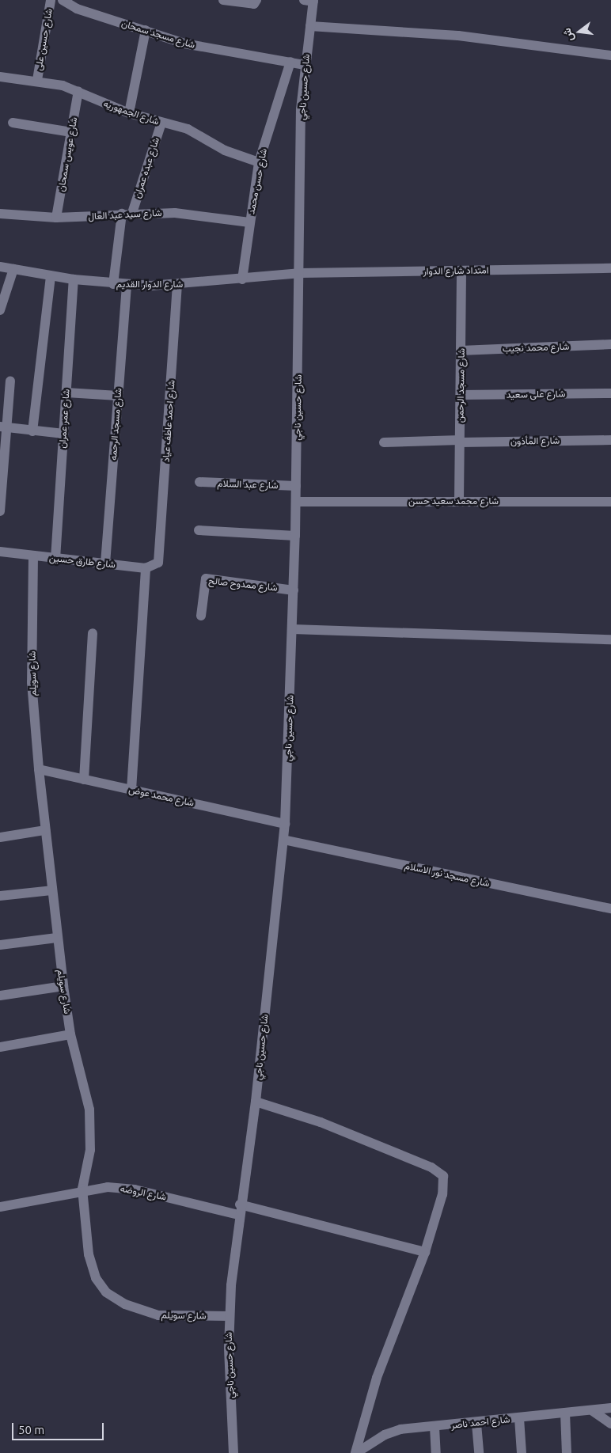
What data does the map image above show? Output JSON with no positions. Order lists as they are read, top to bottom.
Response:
{
  "streets": {
    "street": [
      "شارع مسجد سمحان",
      "شارع حسين على",
      "شارع حسين ناجي",
      "شارع الجمهوريه",
      "شارع عويس سمحان",
      "شارع عبده عمران",
      "شارع حسن محمد",
      "شارع سيد عبد العال",
      "امتداد شارع الدوار",
      "شارع الدوار القديم",
      "شارع محمد نجيب",
      "شارع مسجد الرحمن",
      "شارع على سعيد",
      "شارع عمر عمران",
      "شارع احمد عاطف عياد",
      "شارع مسجد الرحمه",
      "شارع المأذون",
      "شارع عبد السلام",
      "شارع محمد سعيد حسن",
      "شارع طارق حسين",
      "شارع ممدوح صالح",
      "شارع سويلم",
      "شارع محمد عوض",
      "شارع مسجد نور الاسلام",
      "شارع الروضه",
      "شارع احمد ناصر"
    ]
  },
  "crossings": [
    ["شارع مسجد سمحان", "شارع حسين ناجي"],
    ["شارع مسجد سمحان", "شارع حسن محمد"],
    ["شارع حسين على", "شارع الجمهوريه"],
    ["شارع حسين ناجي", "امتداد شارع الدوار"],
    ["شارع حسين ناجي", "شارع الدوار القديم"],
    ["شارع حسين ناجي", "شارع عبد السلام"],
    ["شارع حسين ناجي", "شارع محمد سعيد حسن"],
    ["شارع حسين ناجي", "شارع ممدوح صالح"],
    ["شارع حسين ناجي", "شارع سويلم"],
    ["شارع حسين ناجي", "شارع محمد عوض"],
    ["شارع حسين ناجي", "شارع مسجد نور الاسلام"],
    ["شارع حسين ناجي", "شارع الروضه"],
    ["شارع الجمهوريه", "شارع عويس سمحان"],
    ["شارع الجمهوريه", "شارع عبده عمران"],
    ["شارع الجمهوريه", "شارع حسن محمد"],
    ["شارع عويس سمحان", "شارع سيد عبد العال"],
    ["شارع عبده عمران", "شارع سيد عبد العال"],
    ["شارع حسن محمد", "شارع سيد عبد العال"],
    ["شارع حسن محمد", "شارع الدوار القديم"],
    ["امتداد شارع الدوار", "شارع الدوار القديم"],
    ["امتداد شارع الدوار", "شارع مسجد الرحمن"],
    ["شارع الدوار القديم", "شارع عمر عمران"],
    ["شارع الدوار القديم", "شارع احمد عاطف عياد"],
    ["شارع الدوار القديم", "شارع مسجد الرحمه"],
    ["شارع محمد نجيب", "شارع مسجد الرحمن"],
    ["شارع مسجد الرحمن", "شارع على سعيد"],
    ["شارع مسجد الرحمن", "شارع المأذون"],
    ["شارع مسجد الرحمن", "شارع محمد سعيد حسن"],
    ["شارع عمر عمران", "شارع طارق حسين"],
    ["شارع احمد عاطف عياد", "شارع طارق حسين"],
    ["شارع مسجد الرحمه", "شارع طارق حسين"],
    ["شارع طارق حسين", "شارع سويلم"],
    ["شارع سويلم", "شارع محمد عوض"],
    ["شارع سويلم", "شارع الروضه"]
  ],
  "scale_bar": "50 m",
  "north": "left"
}
